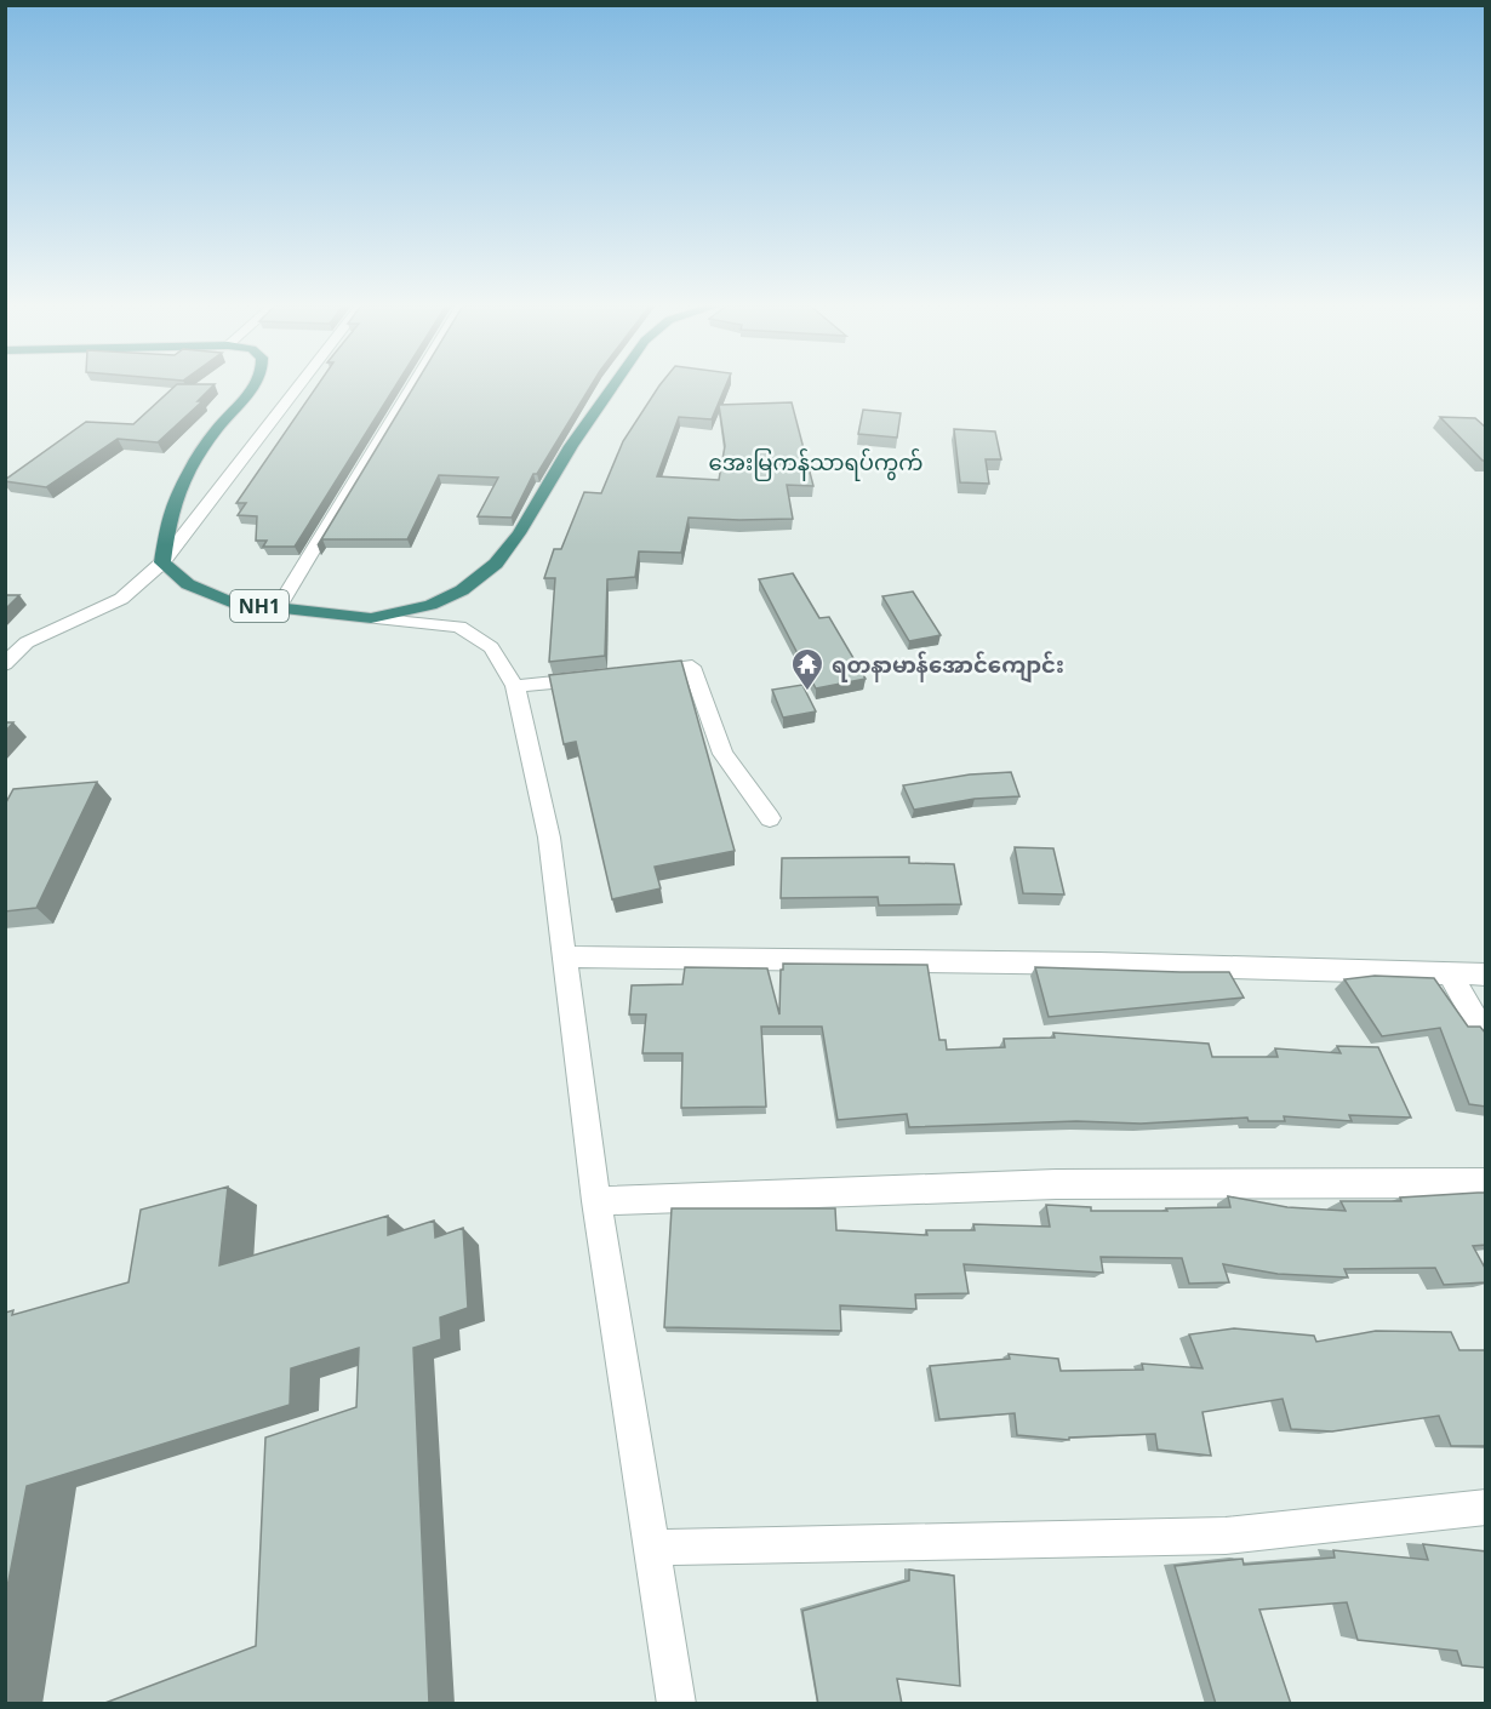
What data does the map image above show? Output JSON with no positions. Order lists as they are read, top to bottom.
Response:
{
  "streets": {
    "highway": ["NH1"]
  },
  "districts": ["အေးမြကန်သာရပ်ကွက်"],
  "places": {
    "temple": ["ရတနာမာန်အောင်ကျောင်း"]
  }
}
